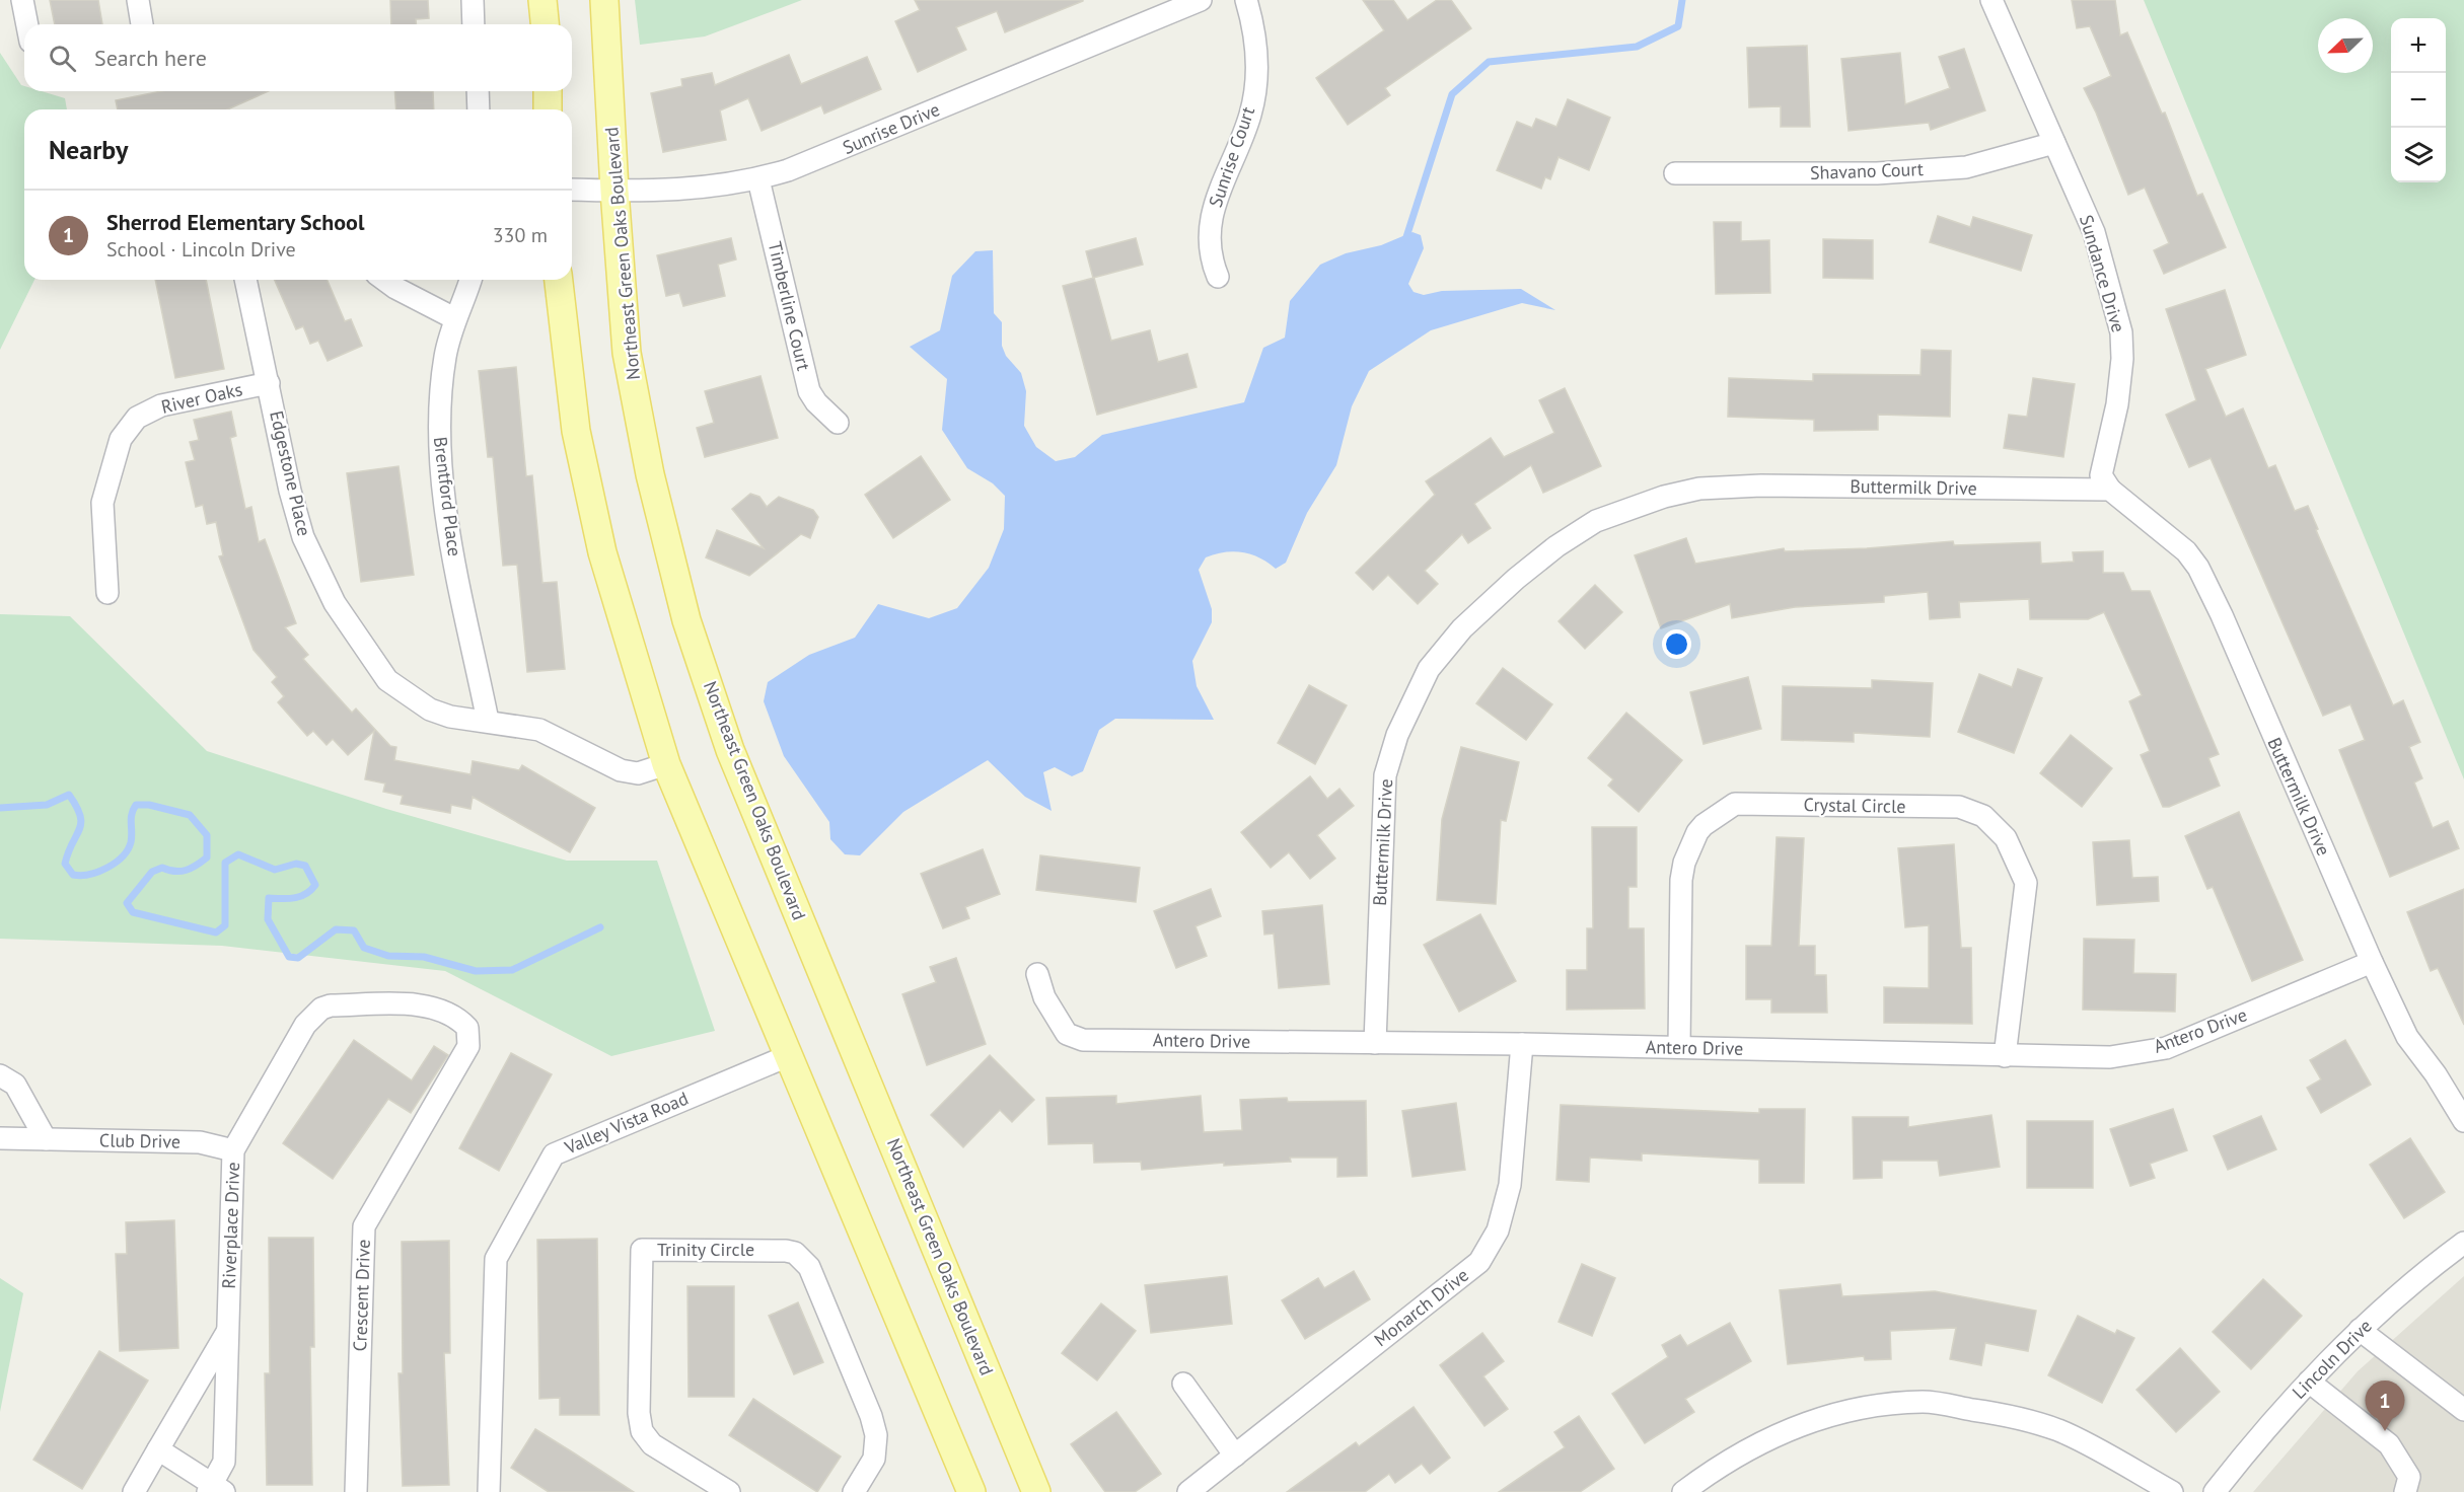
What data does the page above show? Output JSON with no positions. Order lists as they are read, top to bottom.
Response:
{
  "streets": {
    "main road": ["Northeast Green Oaks Boulevard"],
    "street": [
      "Sunrise Drive",
      "Sunrise Court",
      "Shavano Court",
      "Sundance Drive",
      "Timberline Court",
      "River Oaks",
      "Edgestone Place",
      "Buttermilk Drive",
      "Brentford Place",
      "Crystal Circle",
      "Antero Drive",
      "Valley Vista Road",
      "Club Drive",
      "Riverplace Drive",
      "Trinity Circle",
      "Crescent Drive",
      "Monarch Drive",
      "Lincoln Drive"
    ]
  },
  "crossings": [
    ["Sunrise Drive", "Northeast Green Oaks Boulevard"],
    ["Sunrise Drive", "Timberline Court"],
    ["Shavano Court", "Sundance Drive"],
    ["Sundance Drive", "Buttermilk Drive"],
    ["River Oaks", "Edgestone Place"],
    ["Edgestone Place", "Brentford Place"],
    ["Buttermilk Drive", "Antero Drive"],
    ["Crystal Circle", "Antero Drive"],
    ["Antero Drive", "Monarch Drive"],
    ["Club Drive", "Riverplace Drive"],
    ["Riverplace Drive", "Crescent Drive"]
  ],
  "north": "bottom left",
  "page": {
    "map_buttons": ["+", "−"],
    "search": "Search here",
    "heading": "Nearby",
    "list": [
      {
        "mark": "1",
        "name": "Sherrod Elementary School",
        "note": "School · Lincoln Drive",
        "value": "330 m"
      }
    ],
    "pins": "1"
  }
}
